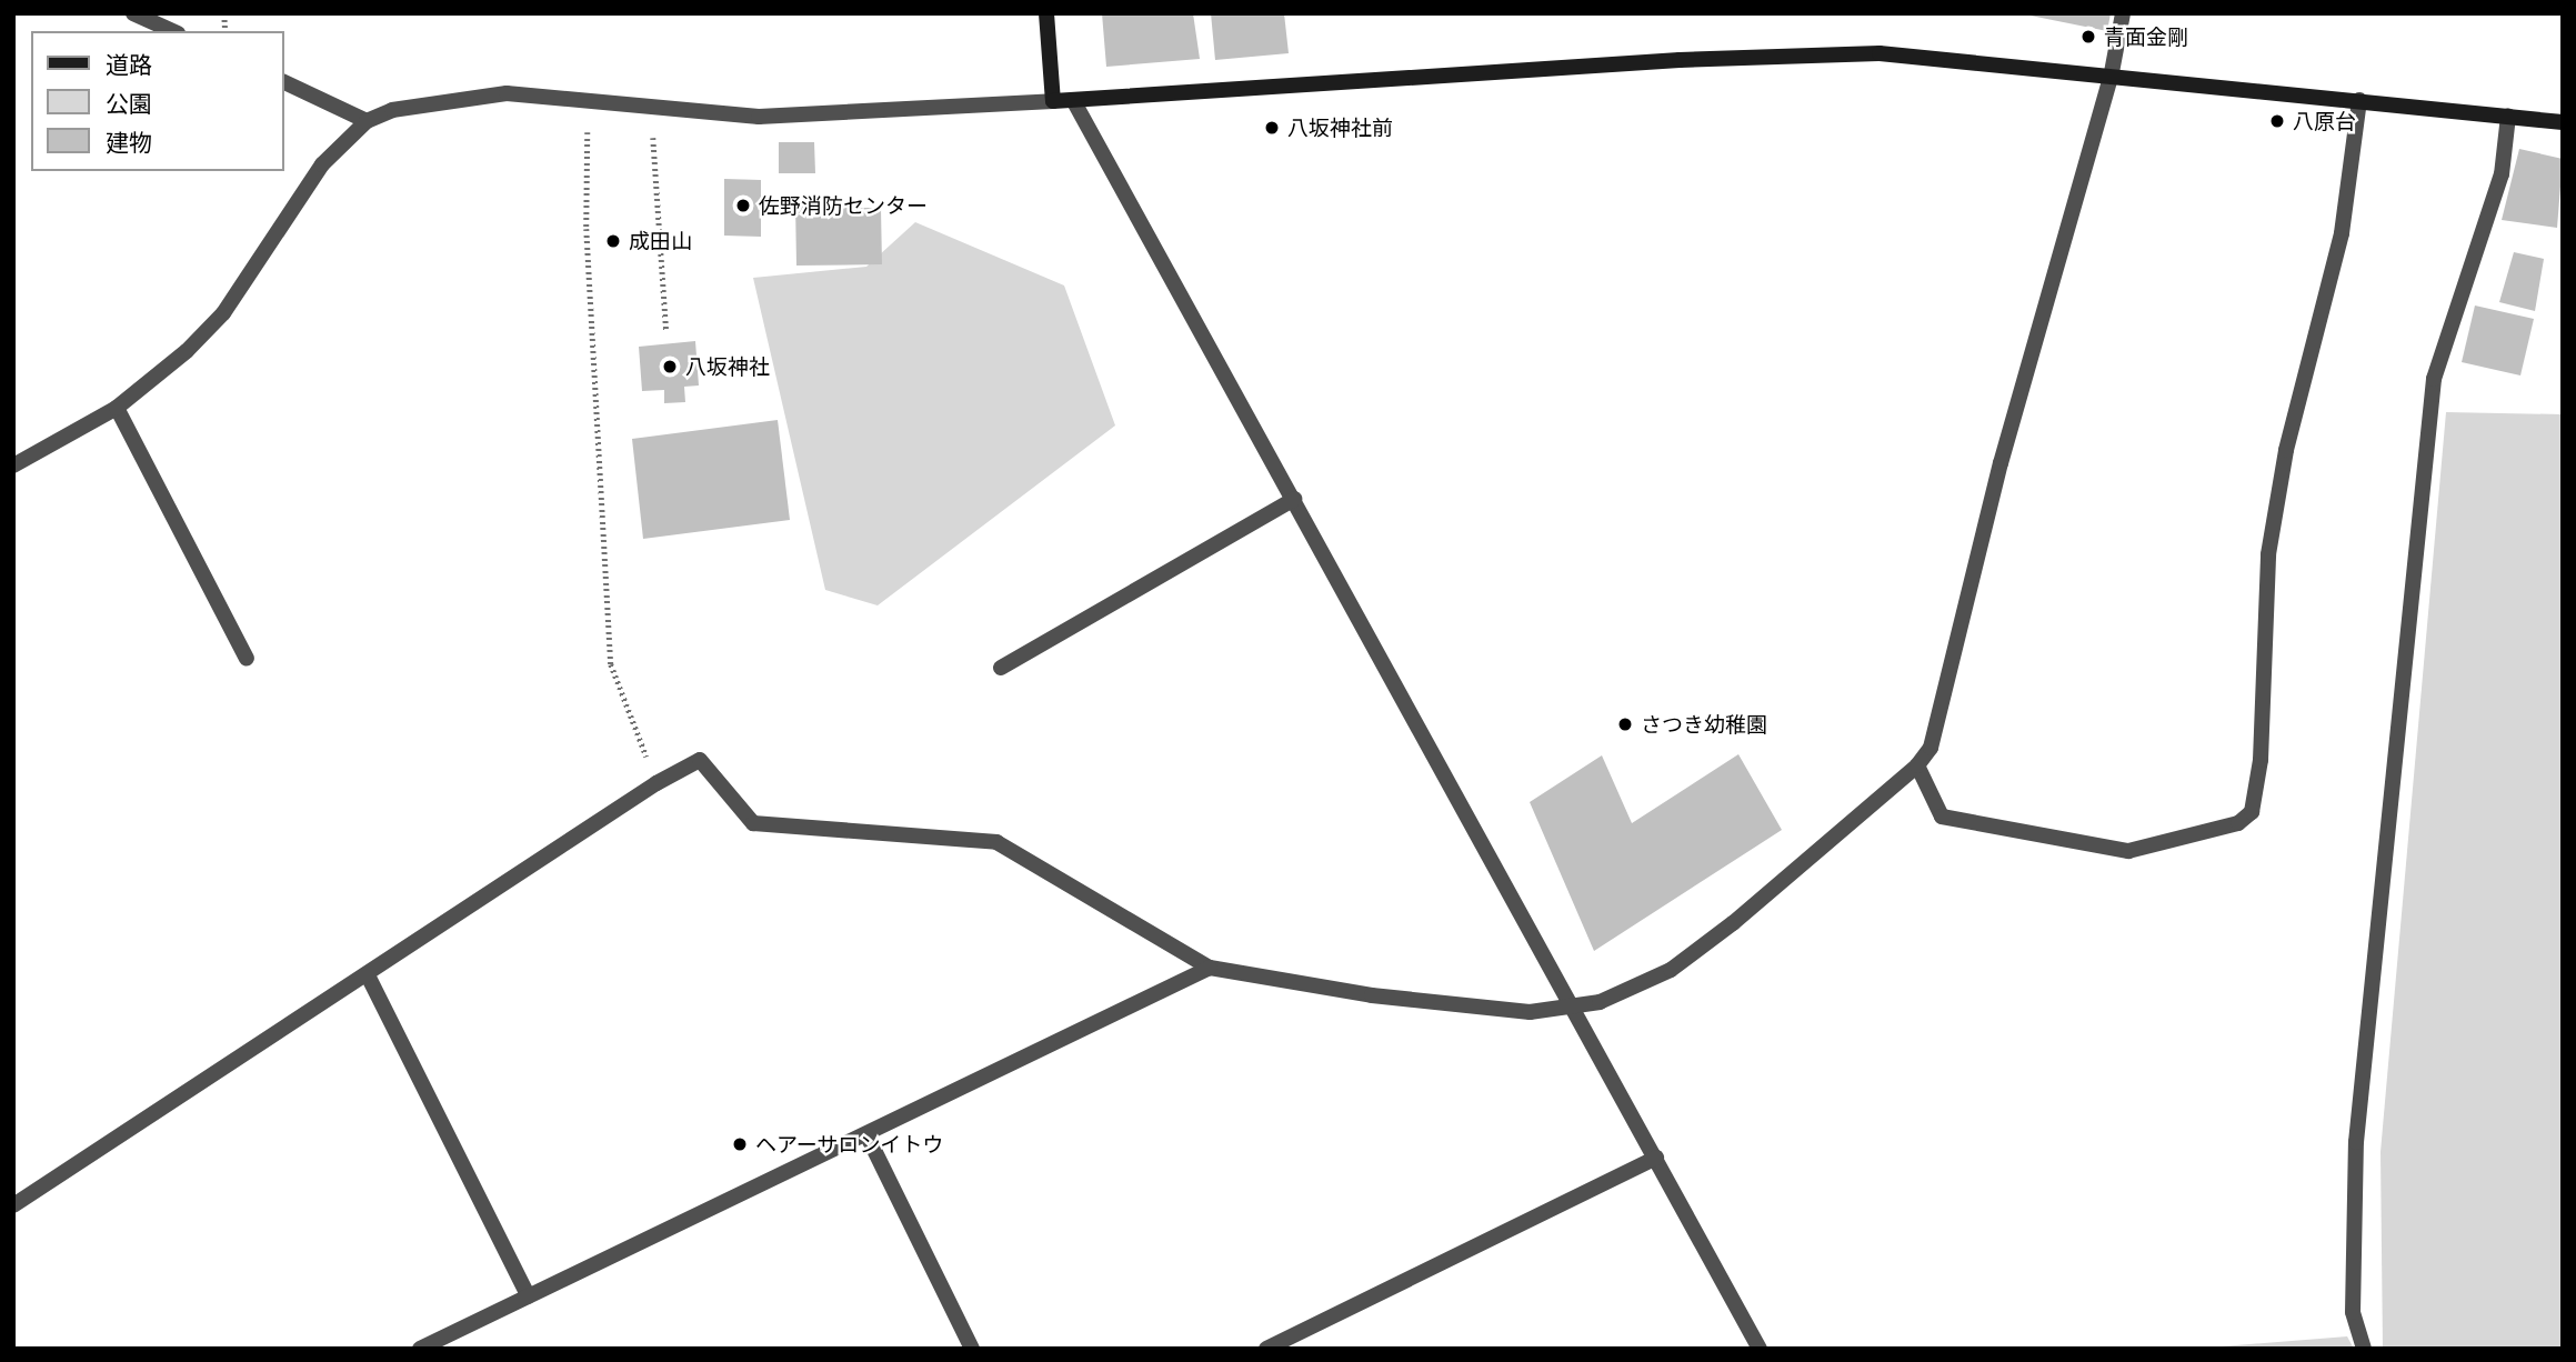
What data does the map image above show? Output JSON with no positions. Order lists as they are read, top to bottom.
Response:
{
  "places": [
    "青面金剛",
    "八原台",
    "八坂神社前",
    "佐野消防センター",
    "成田山",
    "八坂神社",
    "さつき幼稚園",
    "ヘアーサロンイトウ"
  ],
  "legend": ["道路", "公園", "建物"]
}
